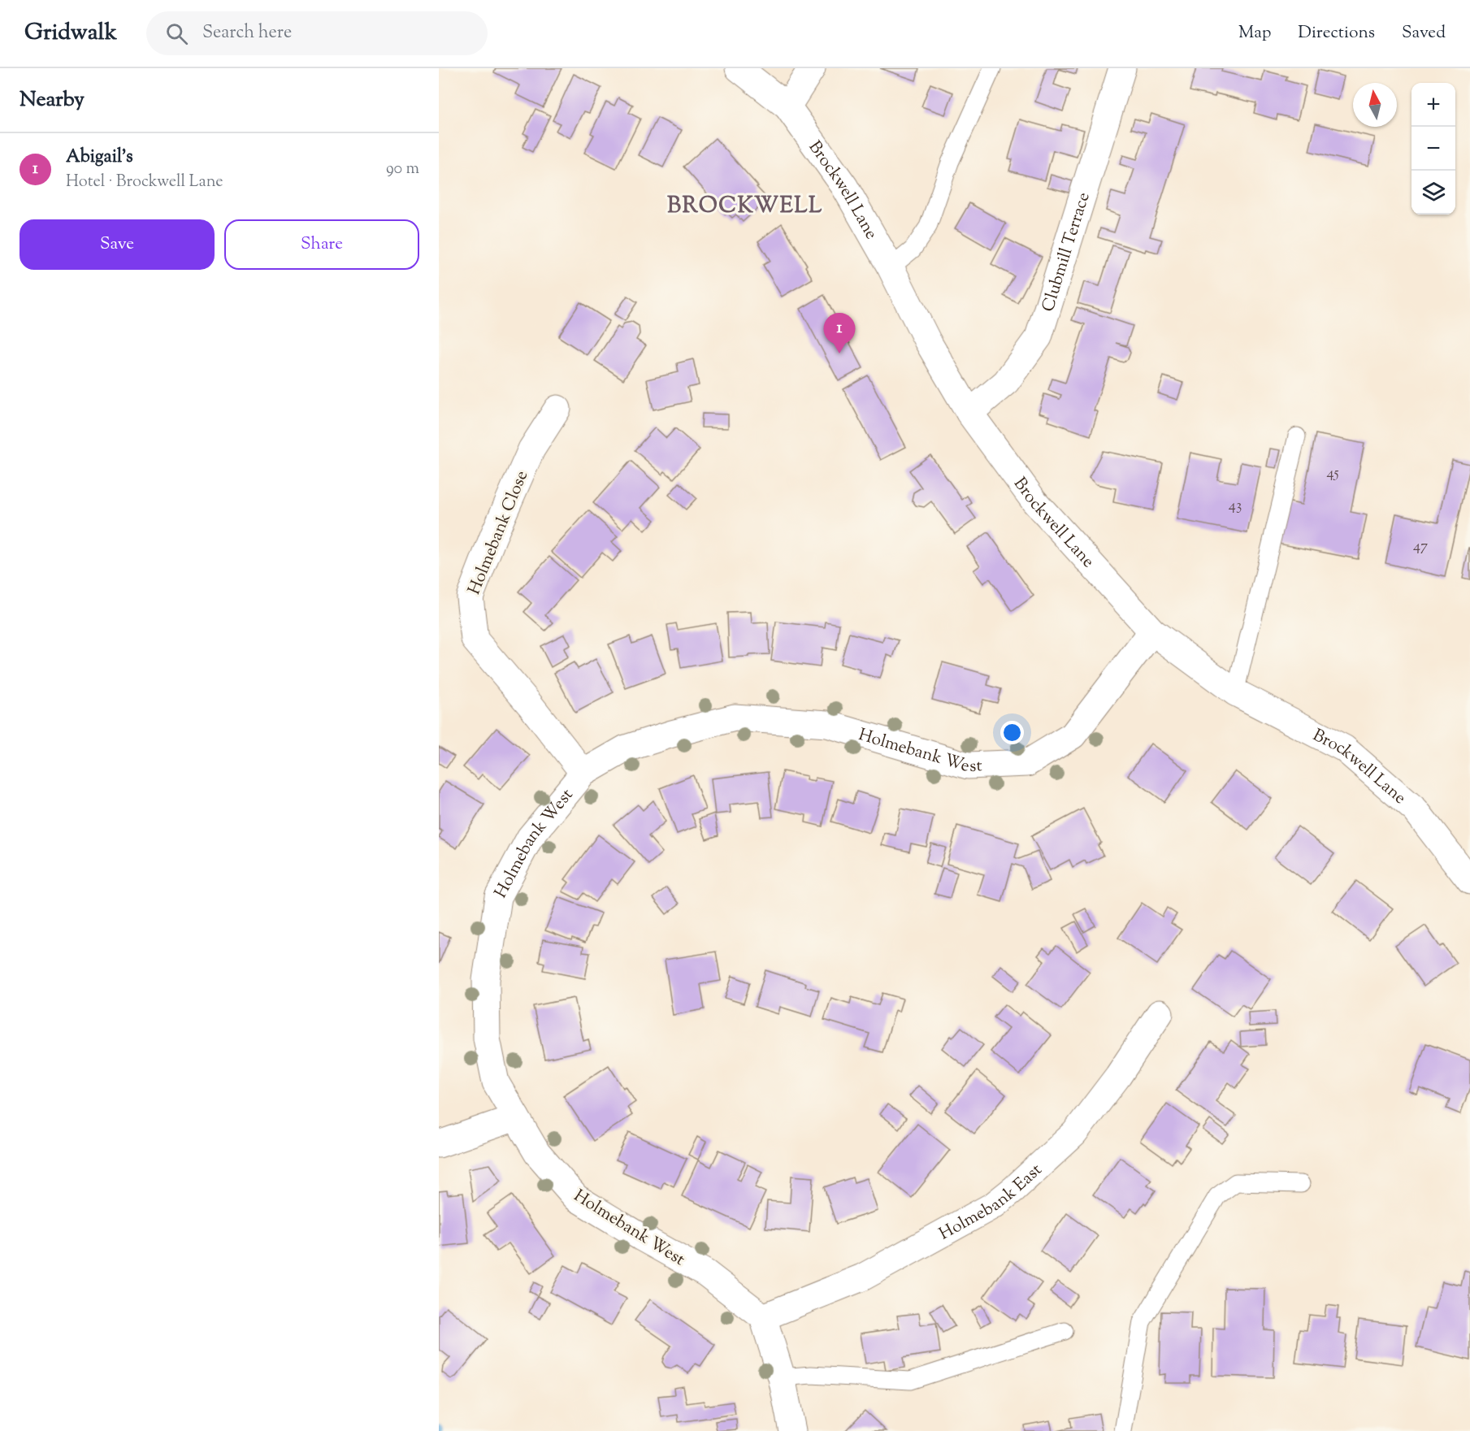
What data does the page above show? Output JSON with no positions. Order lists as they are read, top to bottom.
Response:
{
  "streets": {
    "street": [
      "Brockwell Lane",
      "Clubmill Terrace",
      "Holmebank Close",
      "Holmebank West",
      "Holmebank East"
    ]
  },
  "crossings": [
    ["Brockwell Lane", "Clubmill Terrace"],
    ["Brockwell Lane", "Holmebank West"],
    ["Holmebank Close", "Holmebank West"],
    ["Holmebank West", "Holmebank East"]
  ],
  "districts": ["BROCKWELL"],
  "house_numbers": ["45", "43", "47"],
  "north": "top",
  "page": {
    "header": "Gridwalk",
    "search": "Search here",
    "nav": ["Map", "Directions", "Saved"],
    "heading": "Nearby",
    "map_buttons": ["+", "−"],
    "list": [
      {
        "mark": "1",
        "name": "Abigail's",
        "note": "Hotel · Brockwell Lane",
        "value": "90 m"
      }
    ],
    "buttons": ["Save", "Share"],
    "pins": "1"
  }
}
